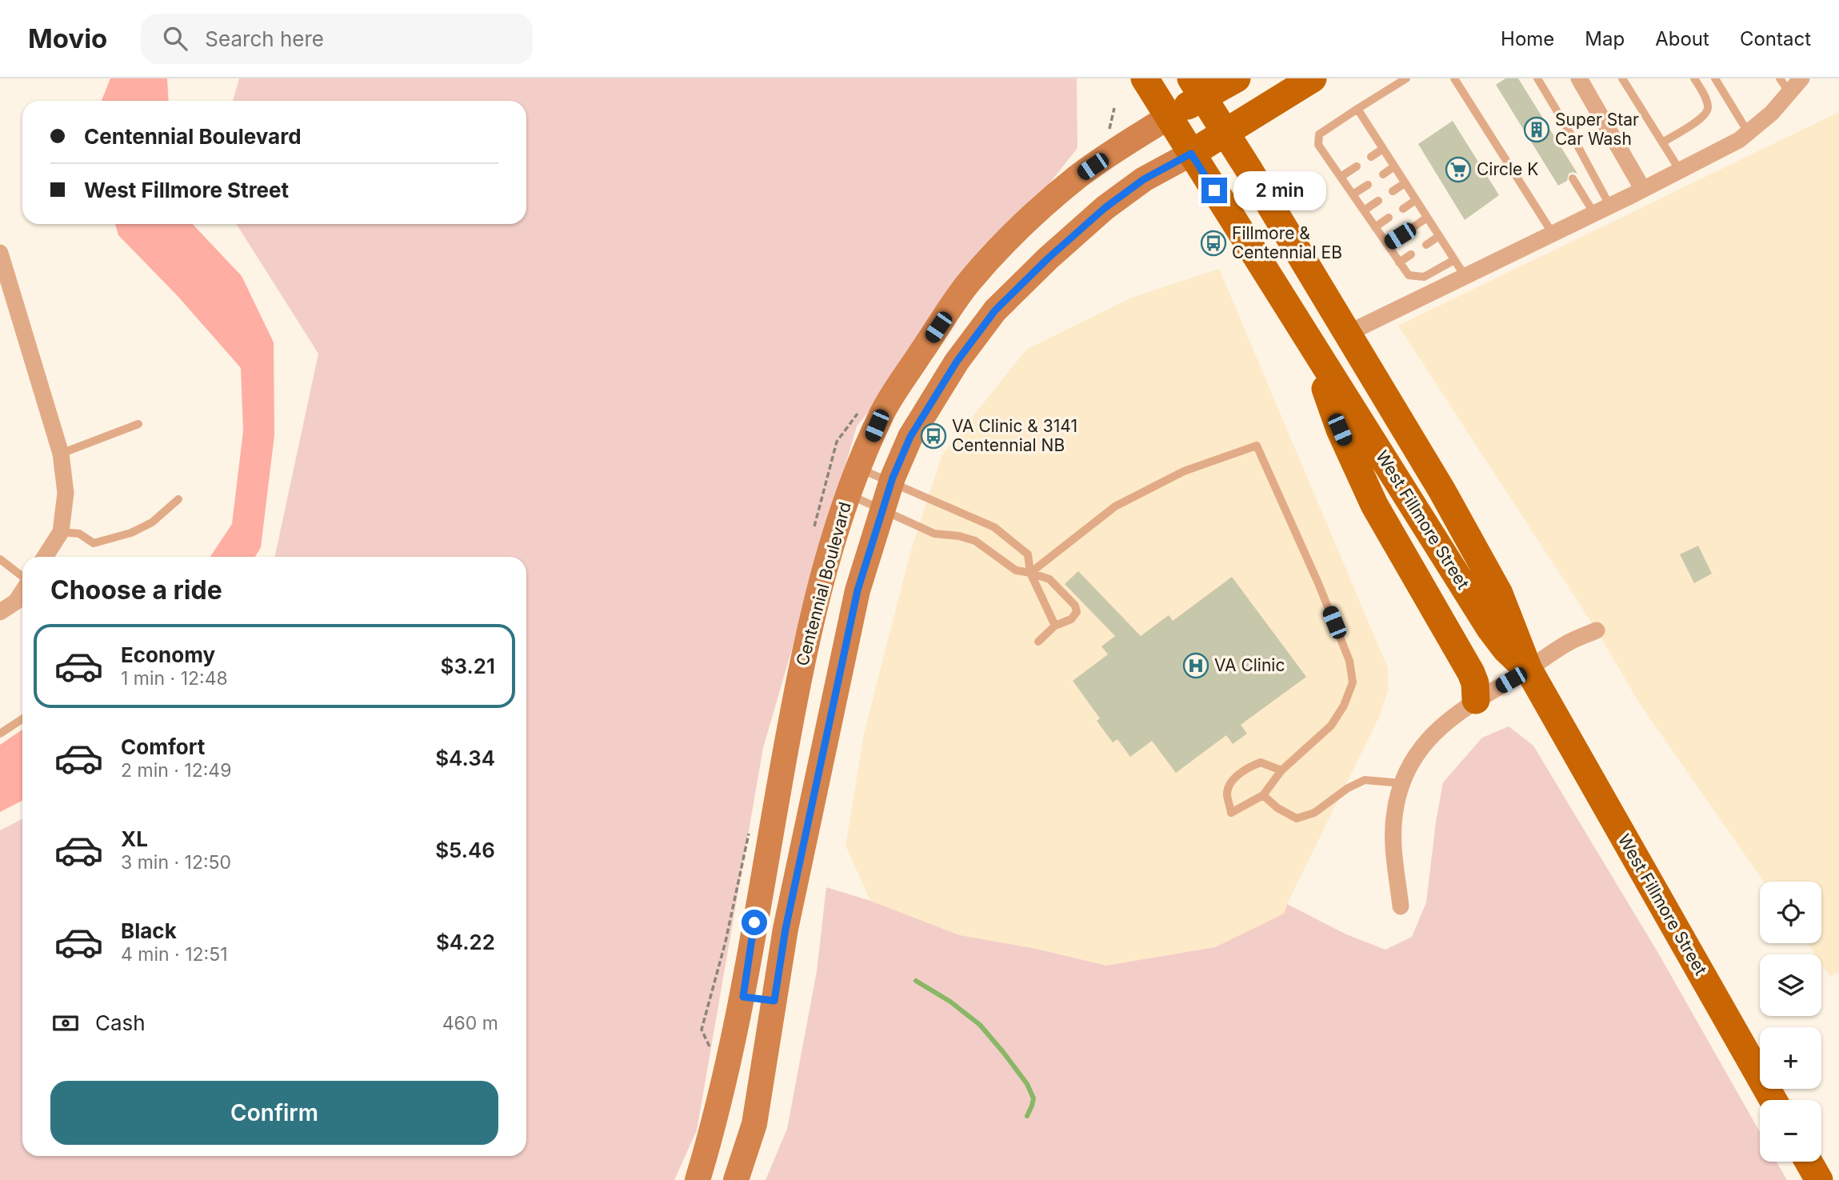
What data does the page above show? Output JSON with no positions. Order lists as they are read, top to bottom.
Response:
{
  "streets": {
    "main road": ["West Fillmore Street", "Centennial Boulevard"]
  },
  "crossings": [
    ["West Fillmore Street", "Centennial Boulevard"]
  ],
  "places": {
    "building": ["Super Star Car Wash"],
    "supermarket": ["Circle K"],
    "bus stop": ["Fillmore & Centennial EB", "VA Clinic & 3141 Centennial NB"],
    "hospital": ["VA Clinic"]
  },
  "page": {
    "header": "Movio",
    "search": "Search here",
    "nav": [
      "Home",
      "Map",
      "About",
      "Contact"
    ],
    "banner": ["Centennial Boulevard", "West Fillmore Street"],
    "bubble": "2 min",
    "heading": "Choose a ride",
    "list": [
      {
        "name": "Economy",
        "note": "1 min · 12:48",
        "value": "$3.21"
      },
      {
        "name": "Comfort",
        "note": "2 min · 12:49",
        "value": "$4.34"
      },
      {
        "name": "XL",
        "note": "3 min · 12:50",
        "value": "$5.46"
      },
      {
        "name": "Black",
        "note": "4 min · 12:51",
        "value": "$4.22"
      }
    ],
    "map_buttons": ["+", "−"],
    "pay": ["Cash", "460 m"],
    "buttons": "Confirm"
  }
}
